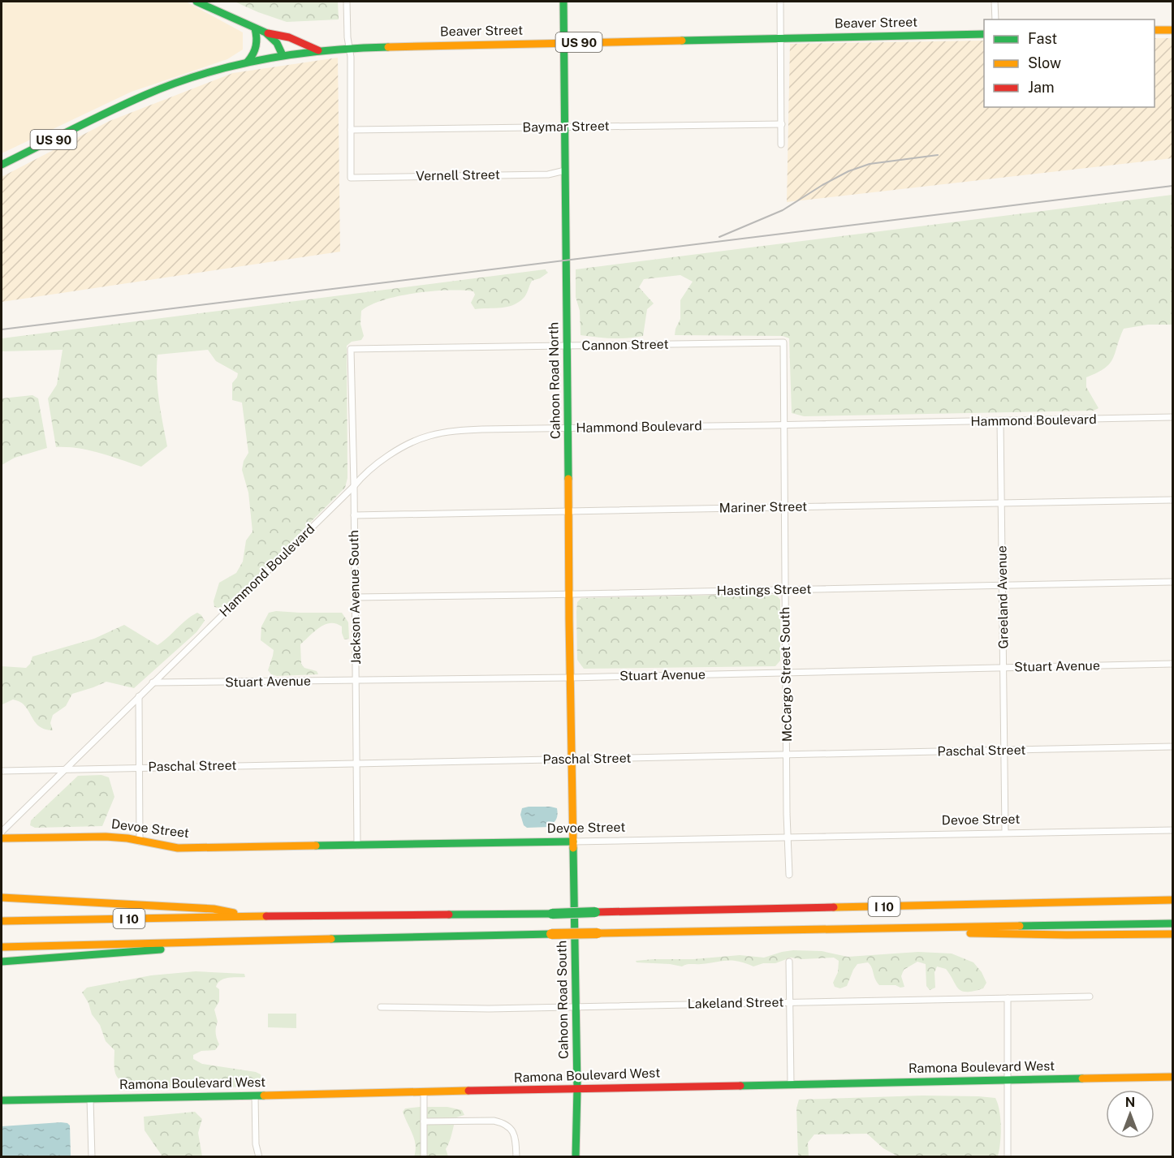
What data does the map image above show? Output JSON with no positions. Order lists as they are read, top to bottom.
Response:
{
  "streets": {
    "main road": [
      "Beaver Street",
      "US 90",
      "Cahoon Road North",
      "Devoe Street",
      "I 10",
      "Cahoon Road South",
      "Ramona Boulevard West"
    ],
    "street": [
      "Baymar Street",
      "Vernell Street",
      "Cannon Street",
      "Hammond Boulevard",
      "Mariner Street",
      "Hastings Street",
      "Jackson Avenue South",
      "Greeland Avenue",
      "Stuart Avenue",
      "McCargo Street South",
      "Paschal Street",
      "Lakeland Street"
    ]
  },
  "crossings": [
    ["Beaver Street", "Cahoon Road North"],
    ["Baymar Street", "Vernell Street"],
    ["Baymar Street", "Cahoon Road North"],
    ["Vernell Street", "Cahoon Road North"],
    ["Cannon Street", "Cahoon Road North"],
    ["Cannon Street", "Jackson Avenue South"],
    ["Cannon Street", "McCargo Street South"],
    ["Cahoon Road North", "Hammond Boulevard"],
    ["Cahoon Road North", "Mariner Street"],
    ["Cahoon Road North", "Hastings Street"],
    ["Cahoon Road North", "Stuart Avenue"],
    ["Cahoon Road North", "Paschal Street"],
    ["Hammond Boulevard", "Jackson Avenue South"],
    ["Hammond Boulevard", "Greeland Avenue"],
    ["Hammond Boulevard", "Stuart Avenue"],
    ["Hammond Boulevard", "McCargo Street South"],
    ["Hammond Boulevard", "Paschal Street"],
    ["Mariner Street", "Jackson Avenue South"],
    ["Mariner Street", "Greeland Avenue"],
    ["Mariner Street", "McCargo Street South"],
    ["Hastings Street", "Jackson Avenue South"],
    ["Hastings Street", "Greeland Avenue"],
    ["Hastings Street", "McCargo Street South"],
    ["Jackson Avenue South", "Stuart Avenue"],
    ["Jackson Avenue South", "Paschal Street"],
    ["Jackson Avenue South", "Devoe Street"],
    ["Greeland Avenue", "Stuart Avenue"],
    ["Greeland Avenue", "Paschal Street"],
    ["Greeland Avenue", "Devoe Street"],
    ["Stuart Avenue", "McCargo Street South"],
    ["McCargo Street South", "Paschal Street"],
    ["McCargo Street South", "Devoe Street"],
    ["Devoe Street", "Cahoon Road South"],
    ["Cahoon Road South", "Lakeland Street"],
    ["Cahoon Road South", "Ramona Boulevard West"]
  ],
  "legend": ["Fast", "Slow", "Jam"],
  "north": "top"
}
